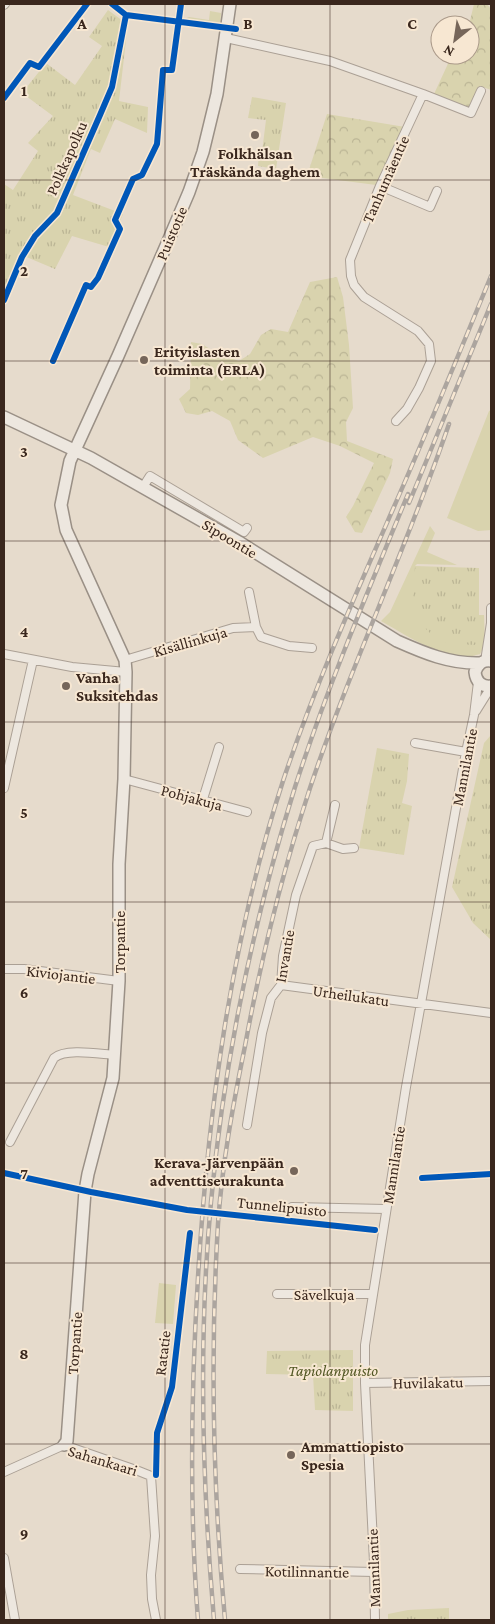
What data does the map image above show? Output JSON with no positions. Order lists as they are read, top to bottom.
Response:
{
  "streets": {
    "street": [
      "Tanhumäentie",
      "Puistotie",
      "Sipoontie",
      "Kisällinkuja",
      "Mannilantie",
      "Pohjakuja",
      "Torpantie",
      "Invantie",
      "Kiviojantie",
      "Urheilukatu",
      "Sävelkuja",
      "Huvilakatu",
      "Sahankaari",
      "Kotilinnantie"
    ],
    "cycle path": ["Polkkapolku", "Tunnelipuisto", "Ratatie"]
  },
  "crossings": [
    ["Puistotie", "Sipoontie"],
    ["Puistotie", "Torpantie"],
    ["Sipoontie", "Mannilantie"],
    ["Sipoontie", "Torpantie"],
    ["Kisällinkuja", "Torpantie"],
    ["Mannilantie", "Urheilukatu"],
    ["Mannilantie", "Sävelkuja"],
    ["Mannilantie", "Huvilakatu"],
    ["Mannilantie", "Kotilinnantie"],
    ["Pohjakuja", "Torpantie"],
    ["Torpantie", "Kiviojantie"],
    ["Torpantie", "Sahankaari"],
    ["Invantie", "Urheilukatu"]
  ],
  "parks": ["Tapiolanpuisto"],
  "places": [
    "Folkhälsan Träskända daghem",
    "Erityislasten toiminta (ERLA)",
    "Vanha Suksitehdas",
    "Kerava-Järvenpään adventtiseurakunta",
    "Ammattiopisto Spesia"
  ],
  "north": "bottom left",
  "grid": {
    "columns": ["A", "B", "C"],
    "rows": [
      "1",
      "2",
      "3",
      "4",
      "5",
      "6",
      "7",
      "8",
      "9"
    ]
  }
}
